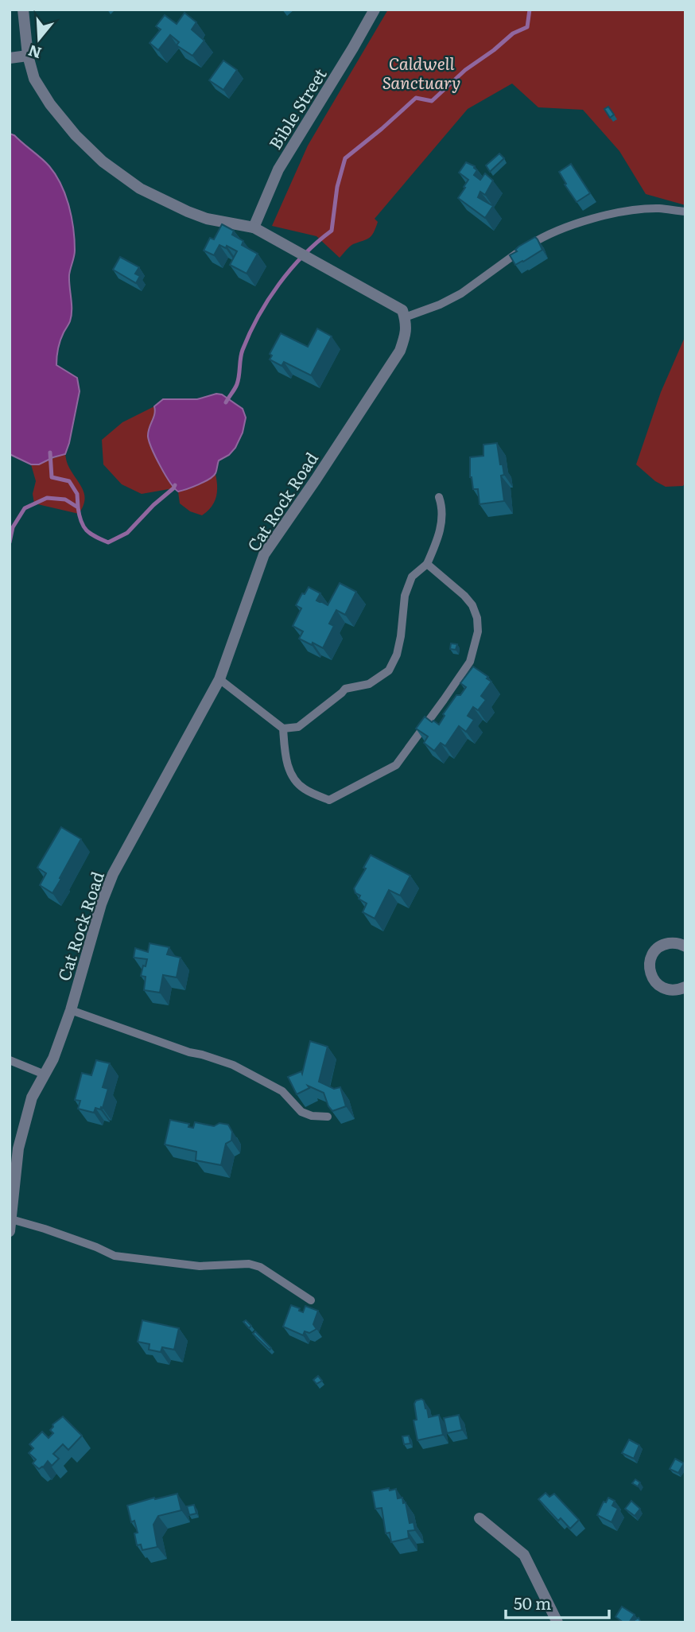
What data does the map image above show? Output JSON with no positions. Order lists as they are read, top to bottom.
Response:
{
  "streets": {
    "street": ["Bible Street", "Cat Rock Road"]
  },
  "parks": ["Caldwell Sanctuary"],
  "scale_bar": "50 m",
  "north": "bottom"
}
